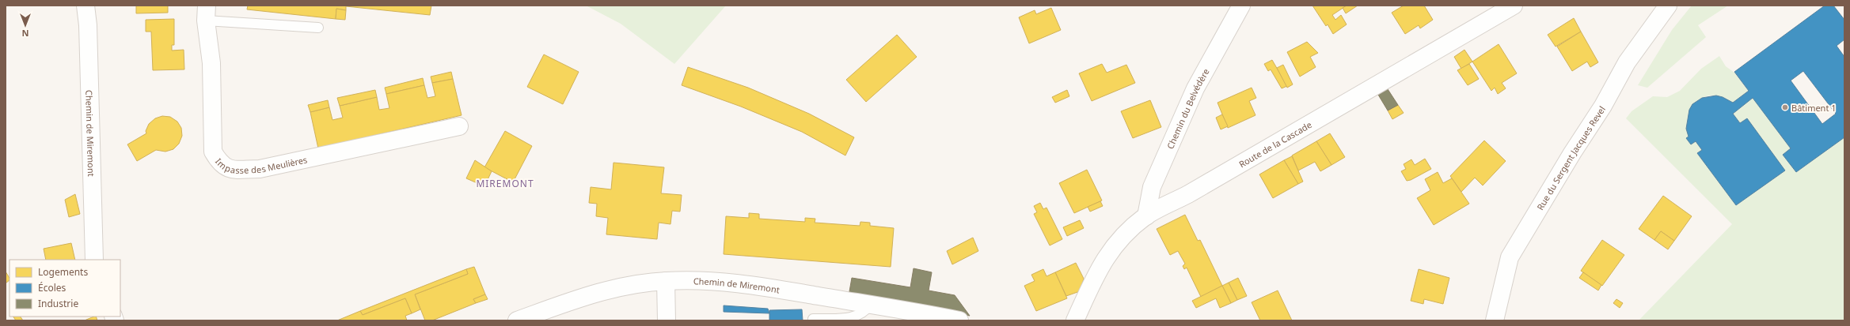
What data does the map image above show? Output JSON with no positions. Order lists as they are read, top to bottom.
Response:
{
  "streets": {
    "street": [
      "Chemin du Belvédère",
      "Chemin de Miremont",
      "Route de la Cascade",
      "Impasse des Meulières",
      "Rue du Sergent Jacques Revel"
    ]
  },
  "crossings": [
    ["Chemin du Belvédère", "Route de la Cascade"]
  ],
  "districts": ["MIREMONT"],
  "places": ["Bâtiment 1"],
  "legend": ["Logements", "Écoles", "Industrie"],
  "north": "bottom"
}
